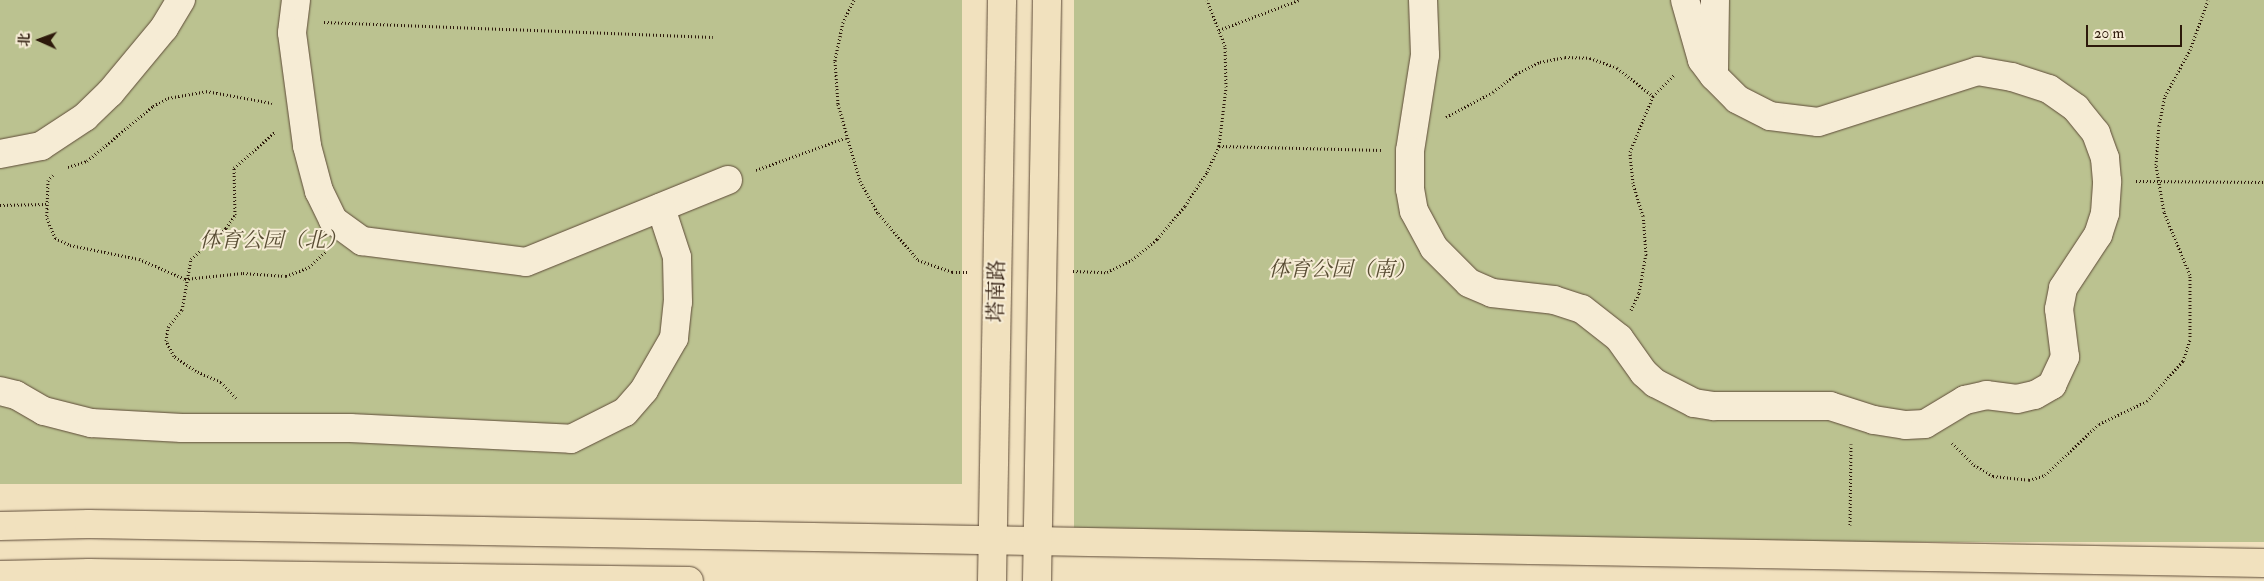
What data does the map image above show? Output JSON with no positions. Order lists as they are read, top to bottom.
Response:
{
  "streets": {
    "main road": ["塔南路"]
  },
  "parks": ["体育公园（北）", "体育公园（南）"],
  "scale_bar": "20 m",
  "north": "left"
}
